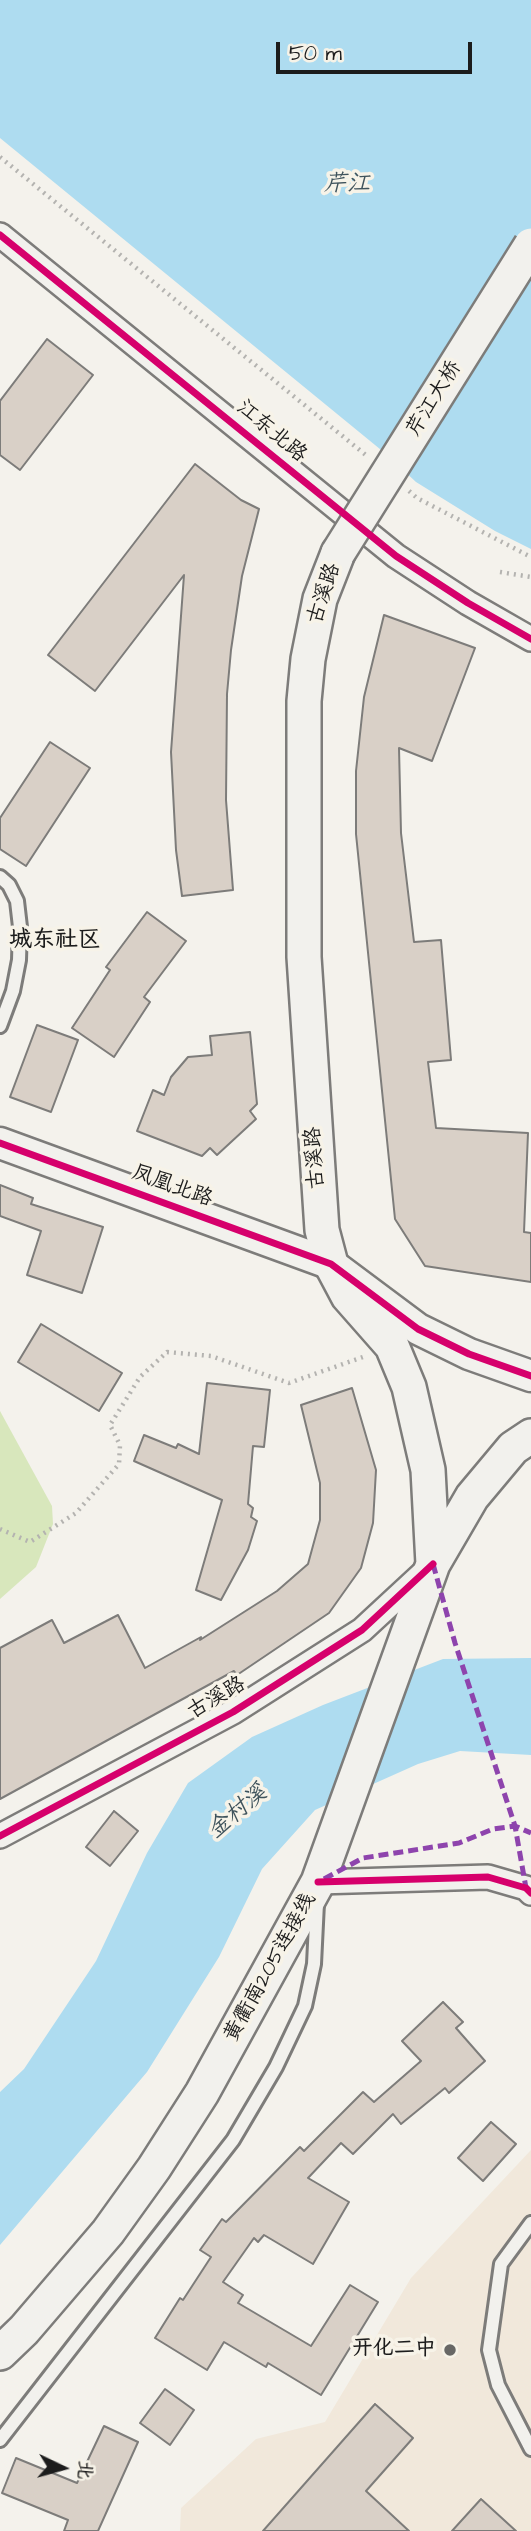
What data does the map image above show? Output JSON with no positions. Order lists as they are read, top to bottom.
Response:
{
  "streets": {
    "main road": ["芹江大桥", "古溪路", "黄衢南205连接线"],
    "street": ["江东北路", "凤凰北路"]
  },
  "crossings": [
    ["芹江大桥", "古溪路"],
    ["古溪路", "凤凰北路"],
    ["古溪路", "黄衢南205连接线"]
  ],
  "districts": ["城东社区"],
  "water": ["芹江", "金村溪"],
  "places": ["开化二中"],
  "scale_bar": "50 m",
  "north": "right"
}
